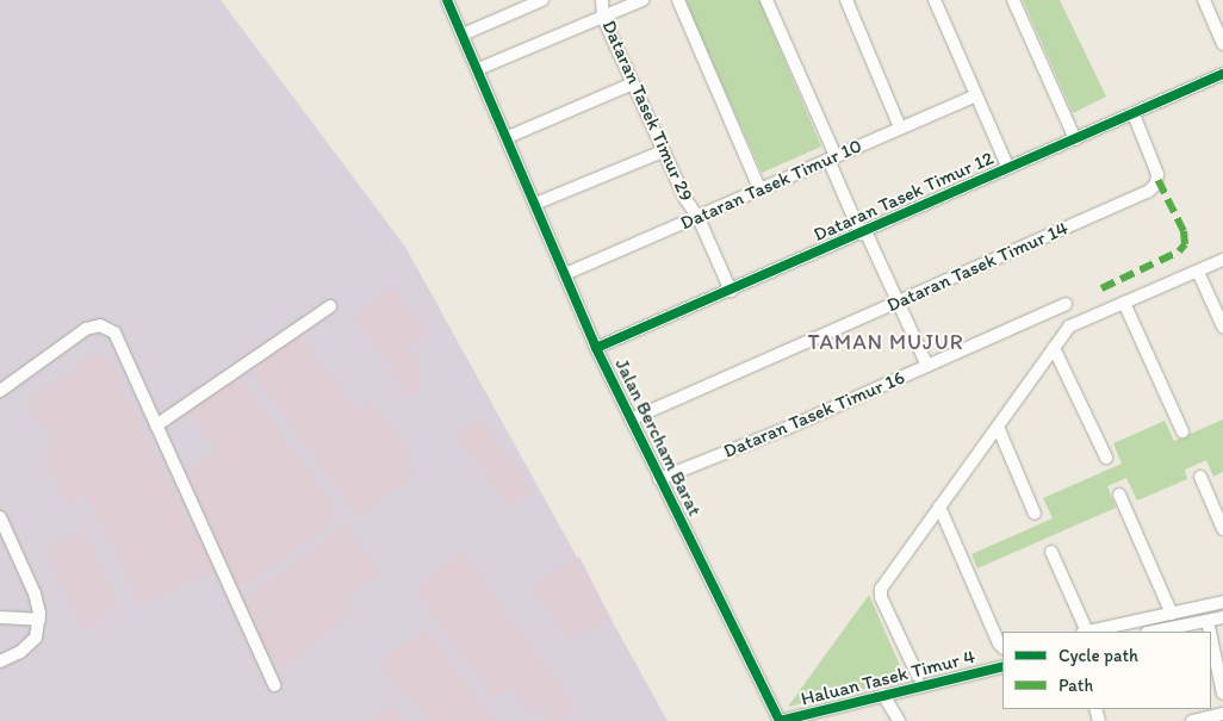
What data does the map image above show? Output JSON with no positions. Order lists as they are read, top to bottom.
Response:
{
  "streets": {
    "street": [
      "Dataran Tasek Timur 29",
      "Dataran Tasek Timur 10",
      "Dataran Tasek Timur 12",
      "Dataran Tasek Timur 14",
      "Dataran Tasek Timur 16",
      "Jalan Bercham Barat",
      "Haluan Tasek Timur 4"
    ]
  },
  "crossings": [
    ["Dataran Tasek Timur 29", "Dataran Tasek Timur 10"],
    ["Dataran Tasek Timur 29", "Dataran Tasek Timur 12"],
    ["Dataran Tasek Timur 10", "Jalan Bercham Barat"],
    ["Dataran Tasek Timur 12", "Dataran Tasek Timur 14"],
    ["Dataran Tasek Timur 12", "Jalan Bercham Barat"],
    ["Dataran Tasek Timur 14", "Jalan Bercham Barat"],
    ["Dataran Tasek Timur 16", "Jalan Bercham Barat"],
    ["Jalan Bercham Barat", "Haluan Tasek Timur 4"]
  ],
  "districts": ["TAMAN MUJUR"],
  "legend": ["Cycle path", "Path"]
}
